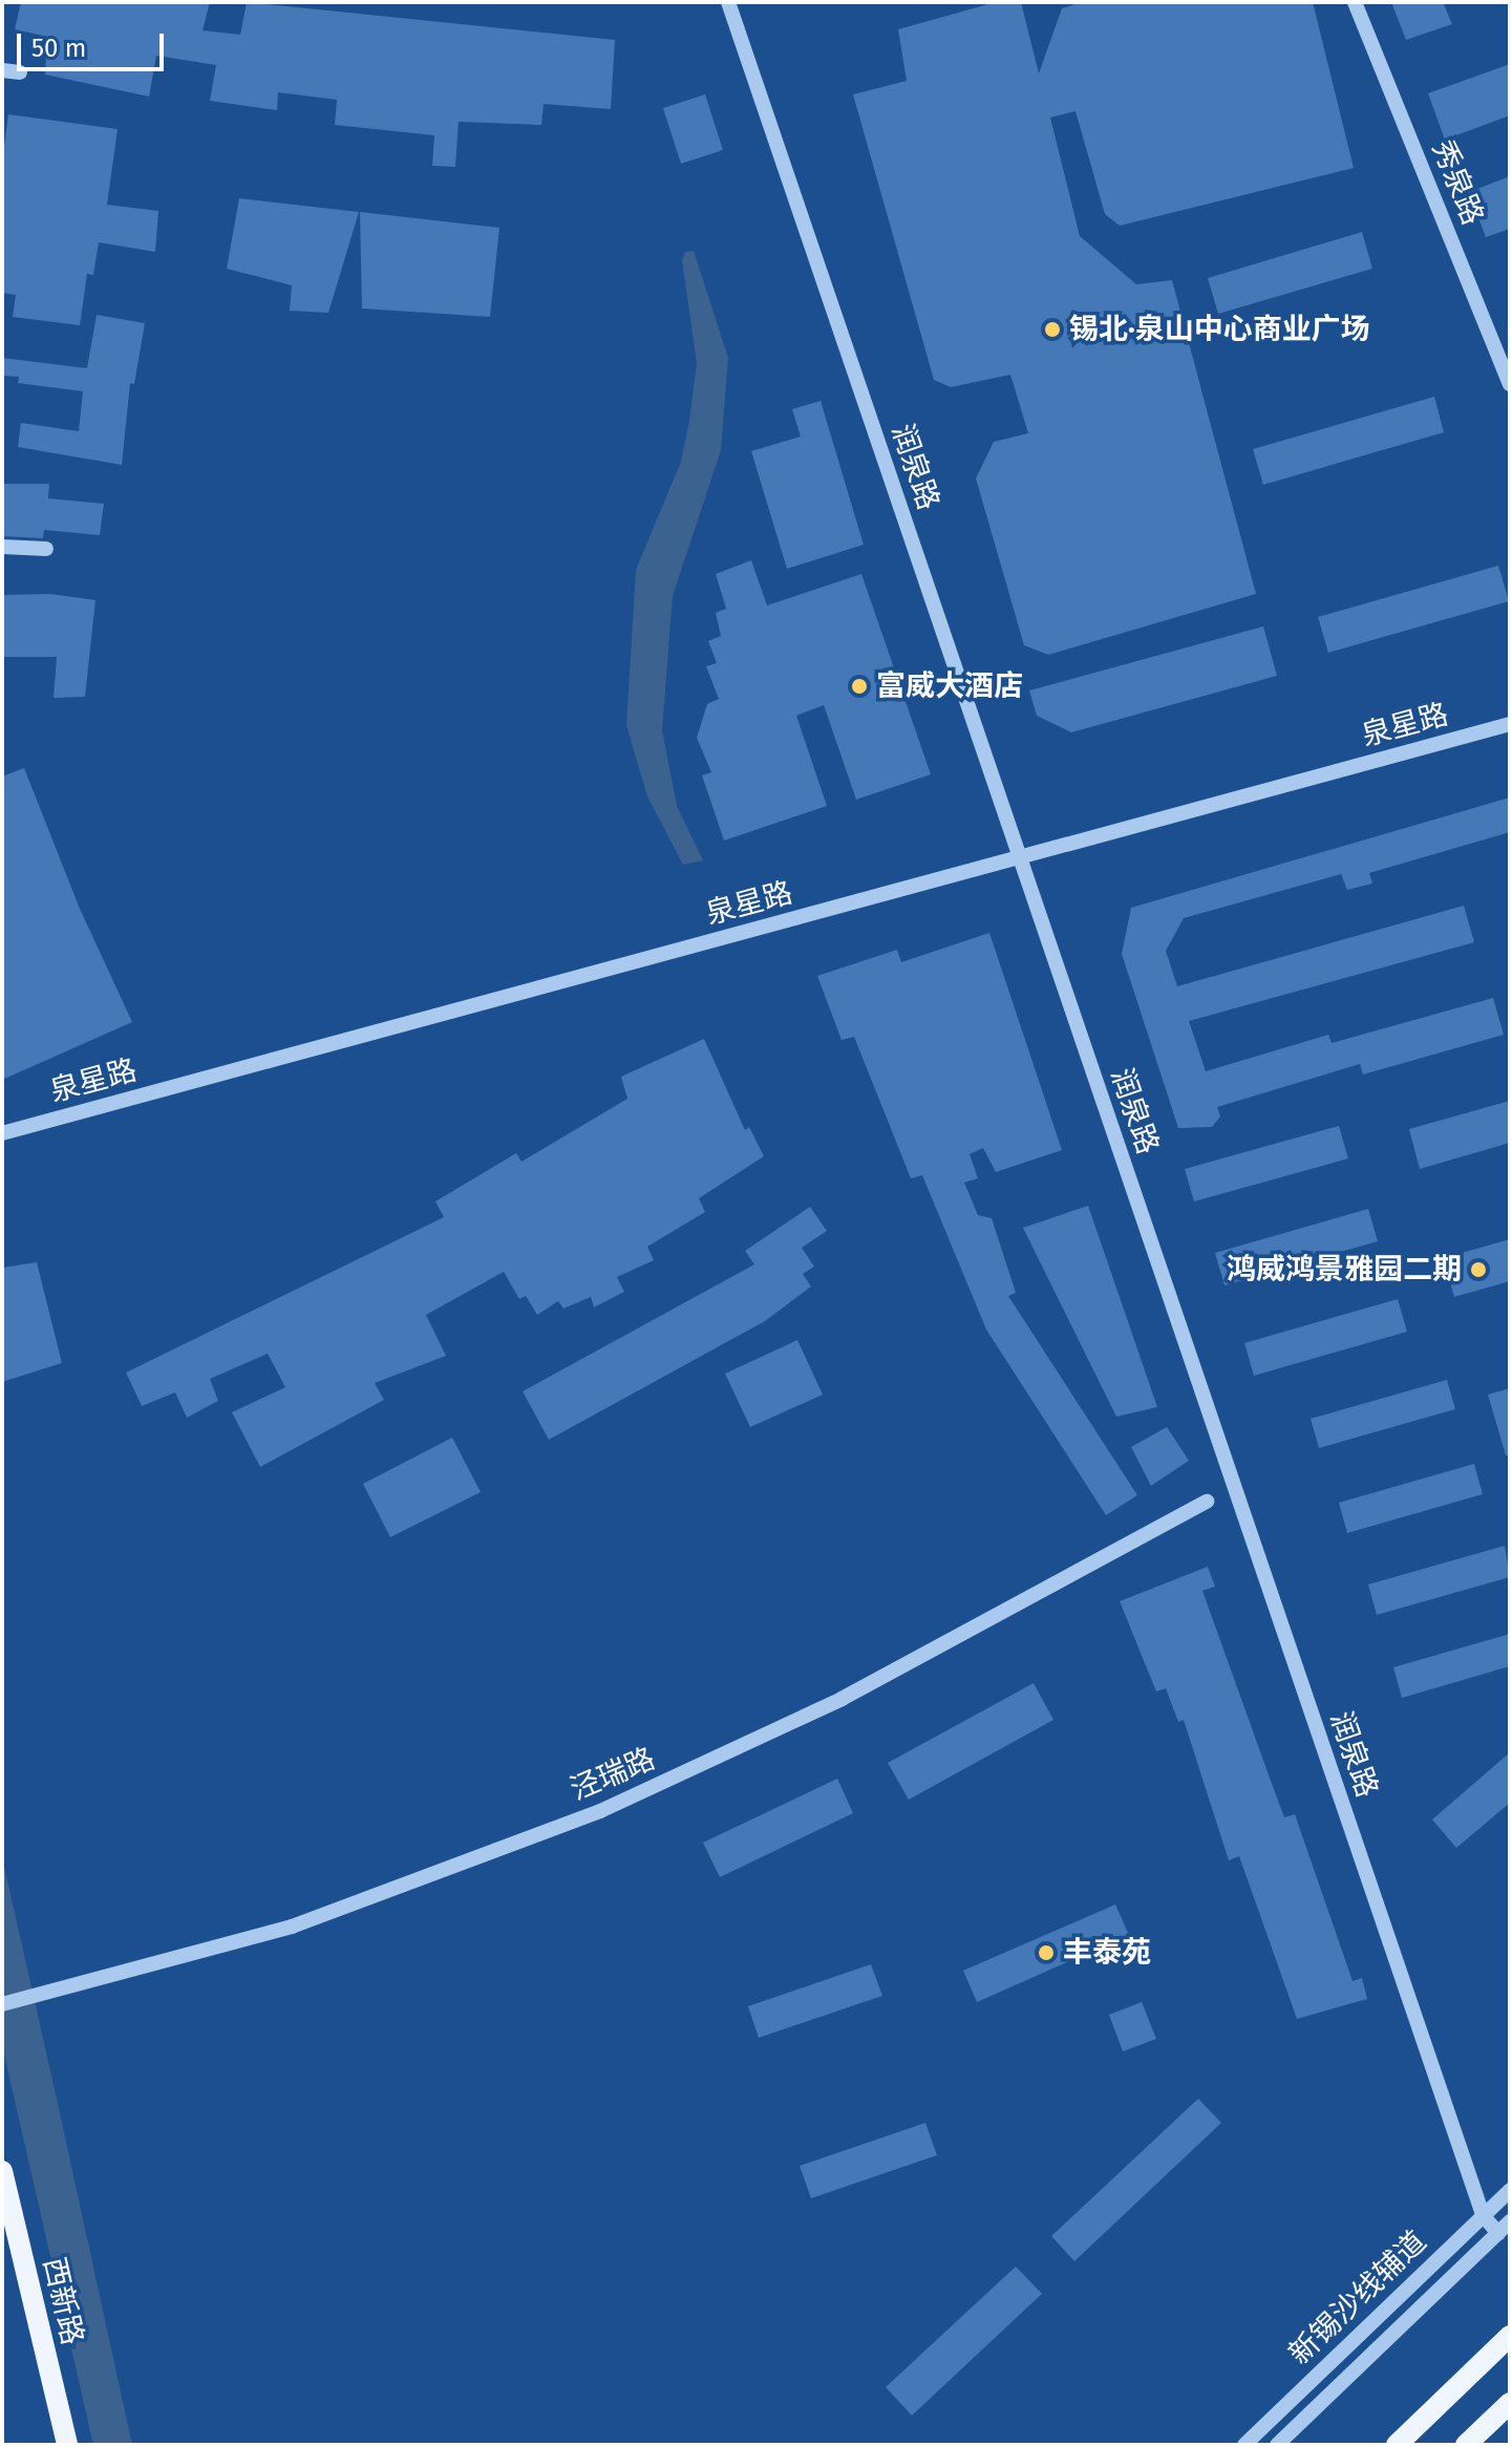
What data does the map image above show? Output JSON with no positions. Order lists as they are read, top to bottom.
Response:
{
  "streets": {
    "main road": ["西新路"],
    "street": [
      "秀泉路",
      "润泉路",
      "泉星路",
      "泾瑞路",
      "新锡沙线辅道"
    ]
  },
  "crossings": [
    ["润泉路", "泉星路"],
    ["润泉路", "新锡沙线辅道"]
  ],
  "places": [
    "锡北·泉山中心商业广场",
    "富威大酒店",
    "鸿威鸿景雅园二期",
    "丰泰苑"
  ],
  "scale_bar": "50 m"
}
